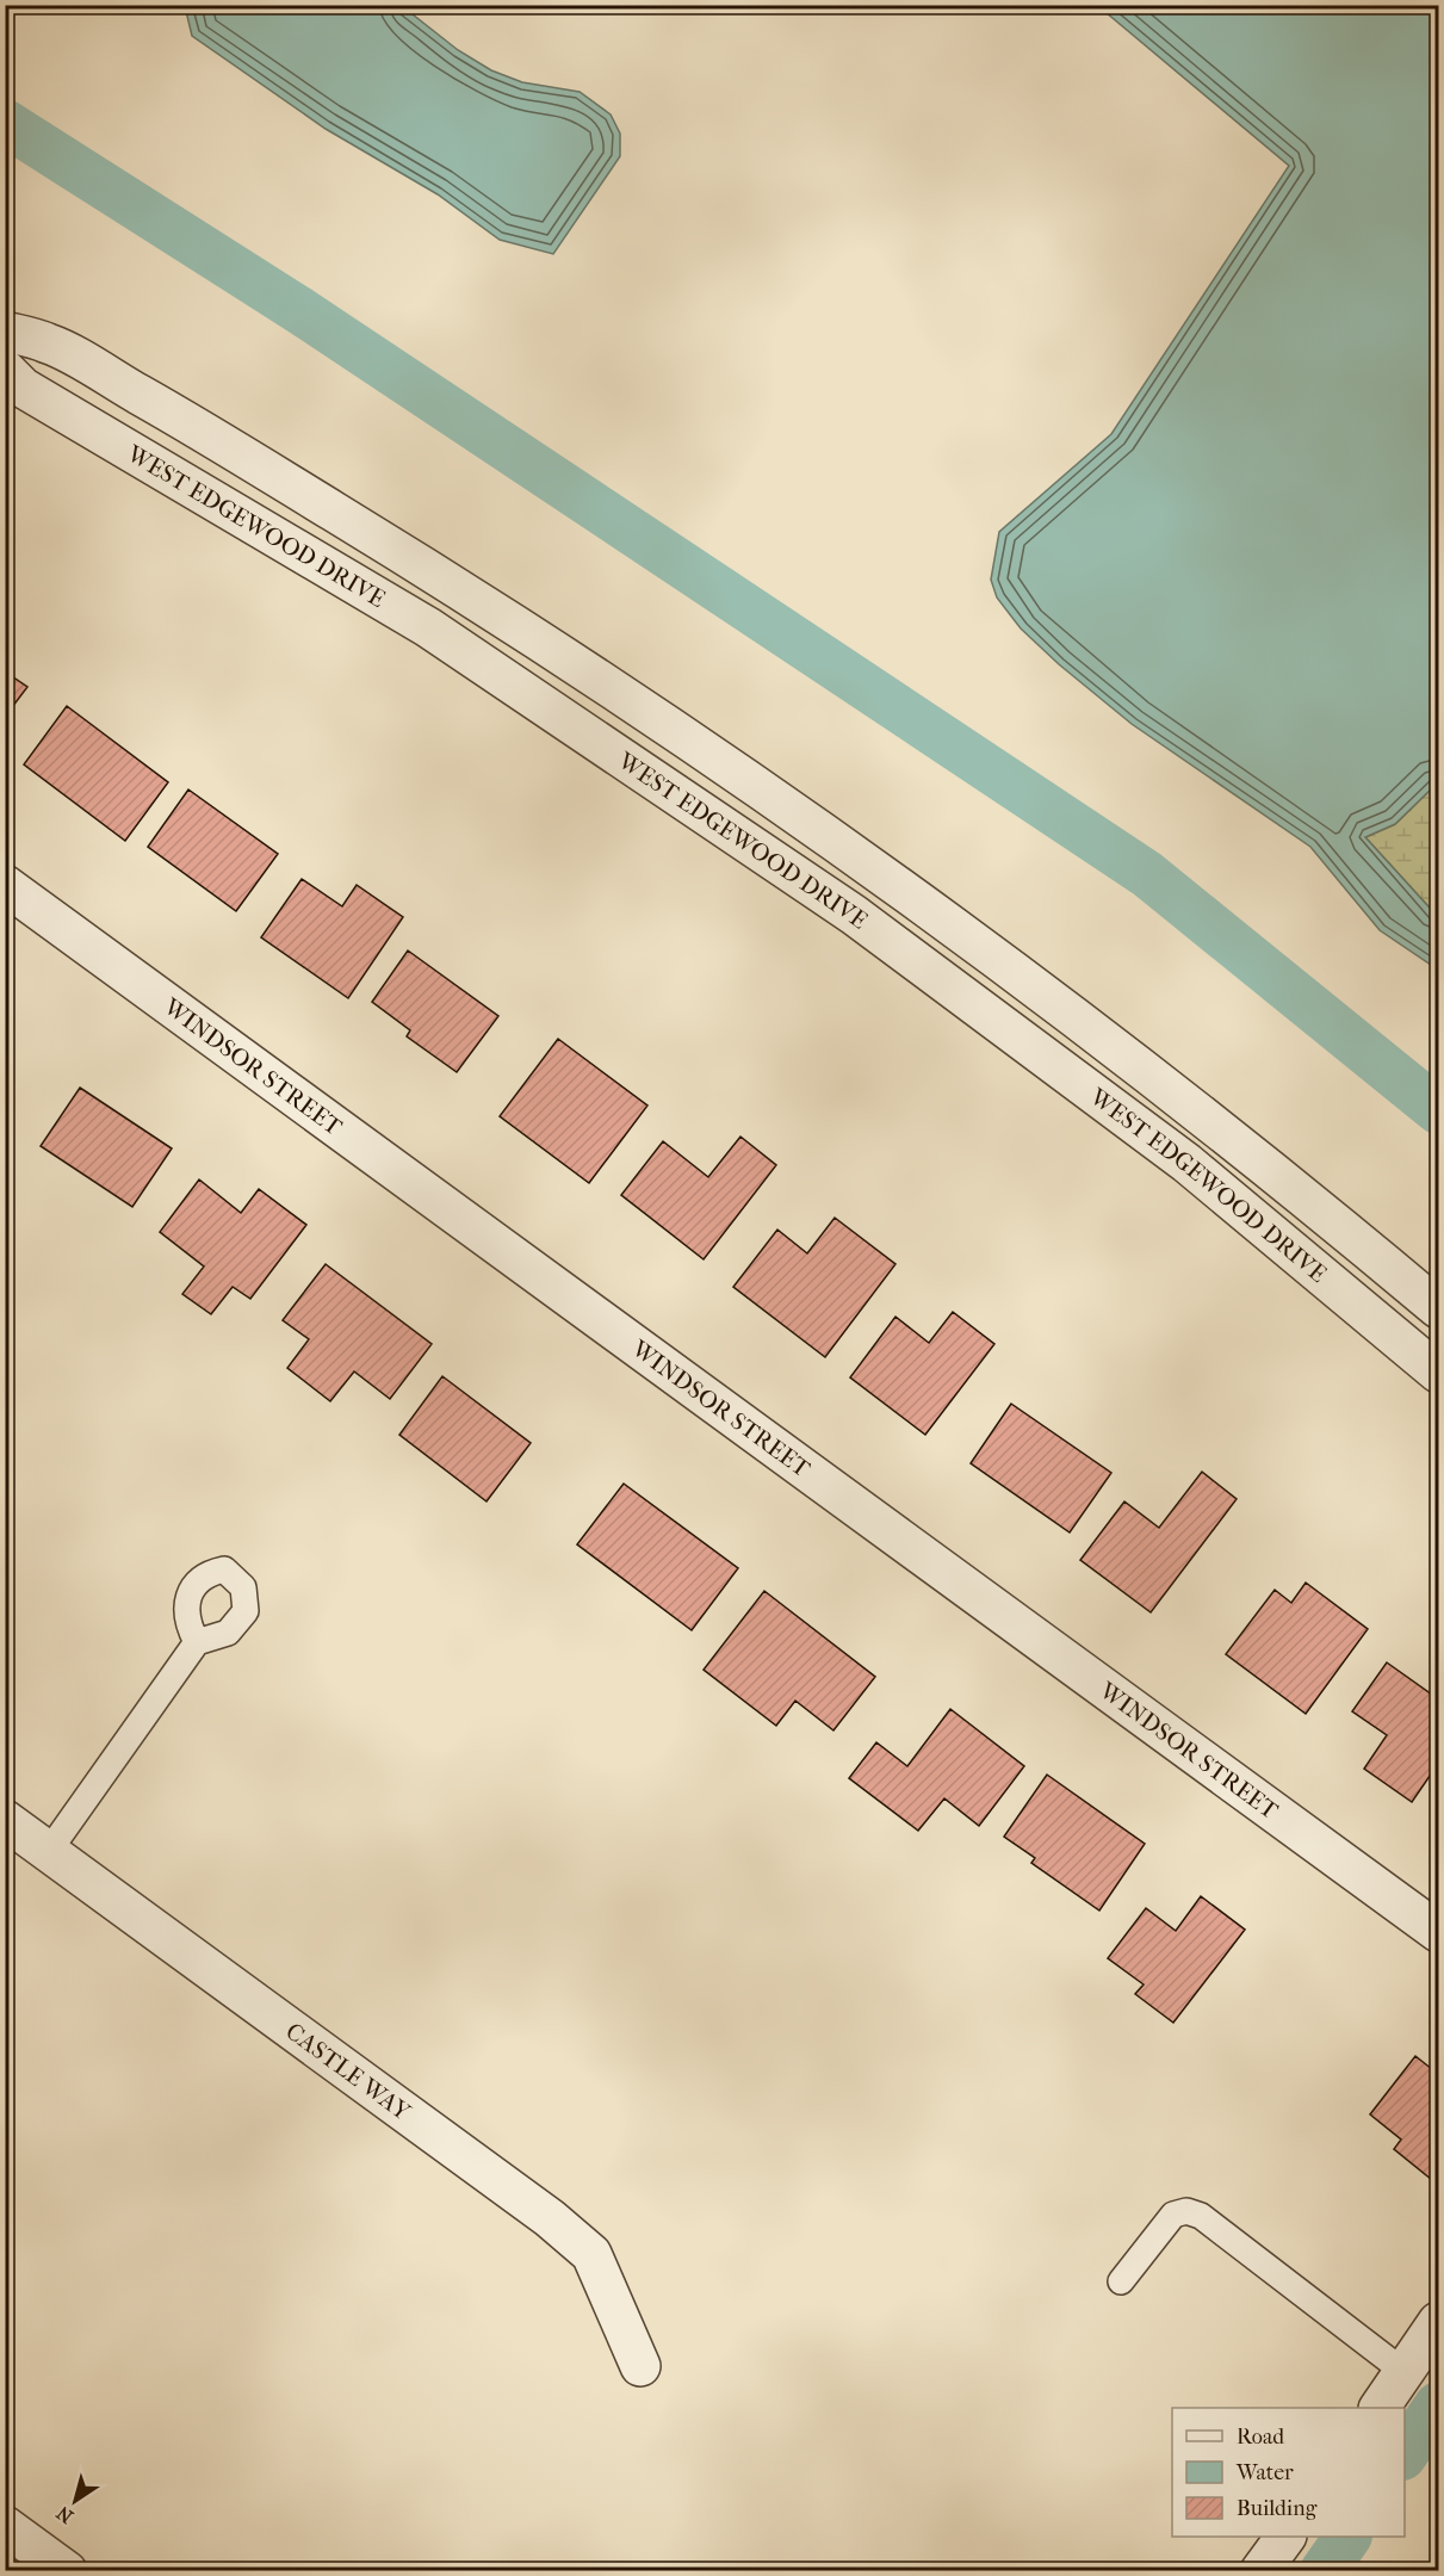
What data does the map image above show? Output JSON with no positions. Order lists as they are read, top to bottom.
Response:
{
  "streets": {
    "street": ["WEST EDGEWOOD DRIVE", "WINDSOR STREET", "CASTLE WAY"]
  },
  "legend": ["Road", "Water", "Building"],
  "north": "bottom left"
}
